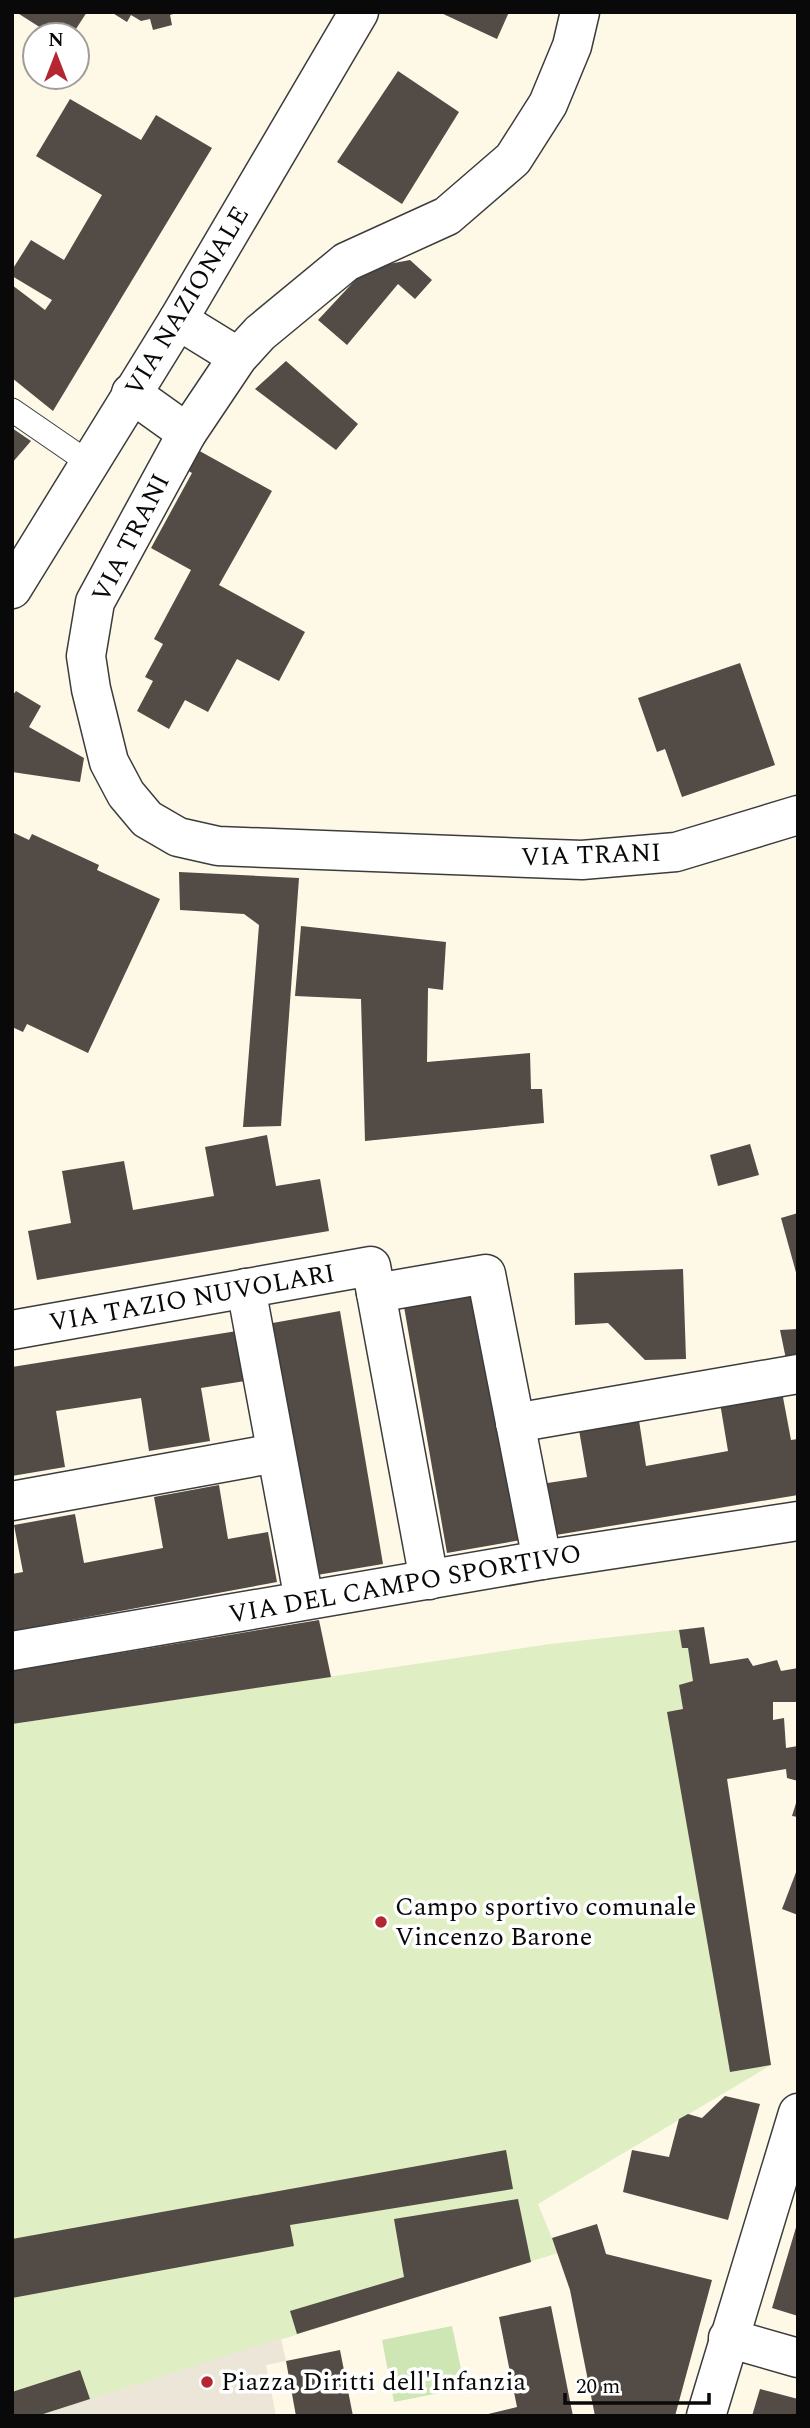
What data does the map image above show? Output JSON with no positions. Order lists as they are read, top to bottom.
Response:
{
  "streets": {
    "street": [
      "VIA NAZIONALE",
      "VIA TRANI",
      "VIA TAZIO NUVOLARI",
      "VIA DEL CAMPO SPORTIVO"
    ]
  },
  "places": ["Campo sportivo comunale Vincenzo Barone", "Piazza Diritti dell'Infanzia"],
  "scale_bar": "20 m",
  "north": "top"
}
